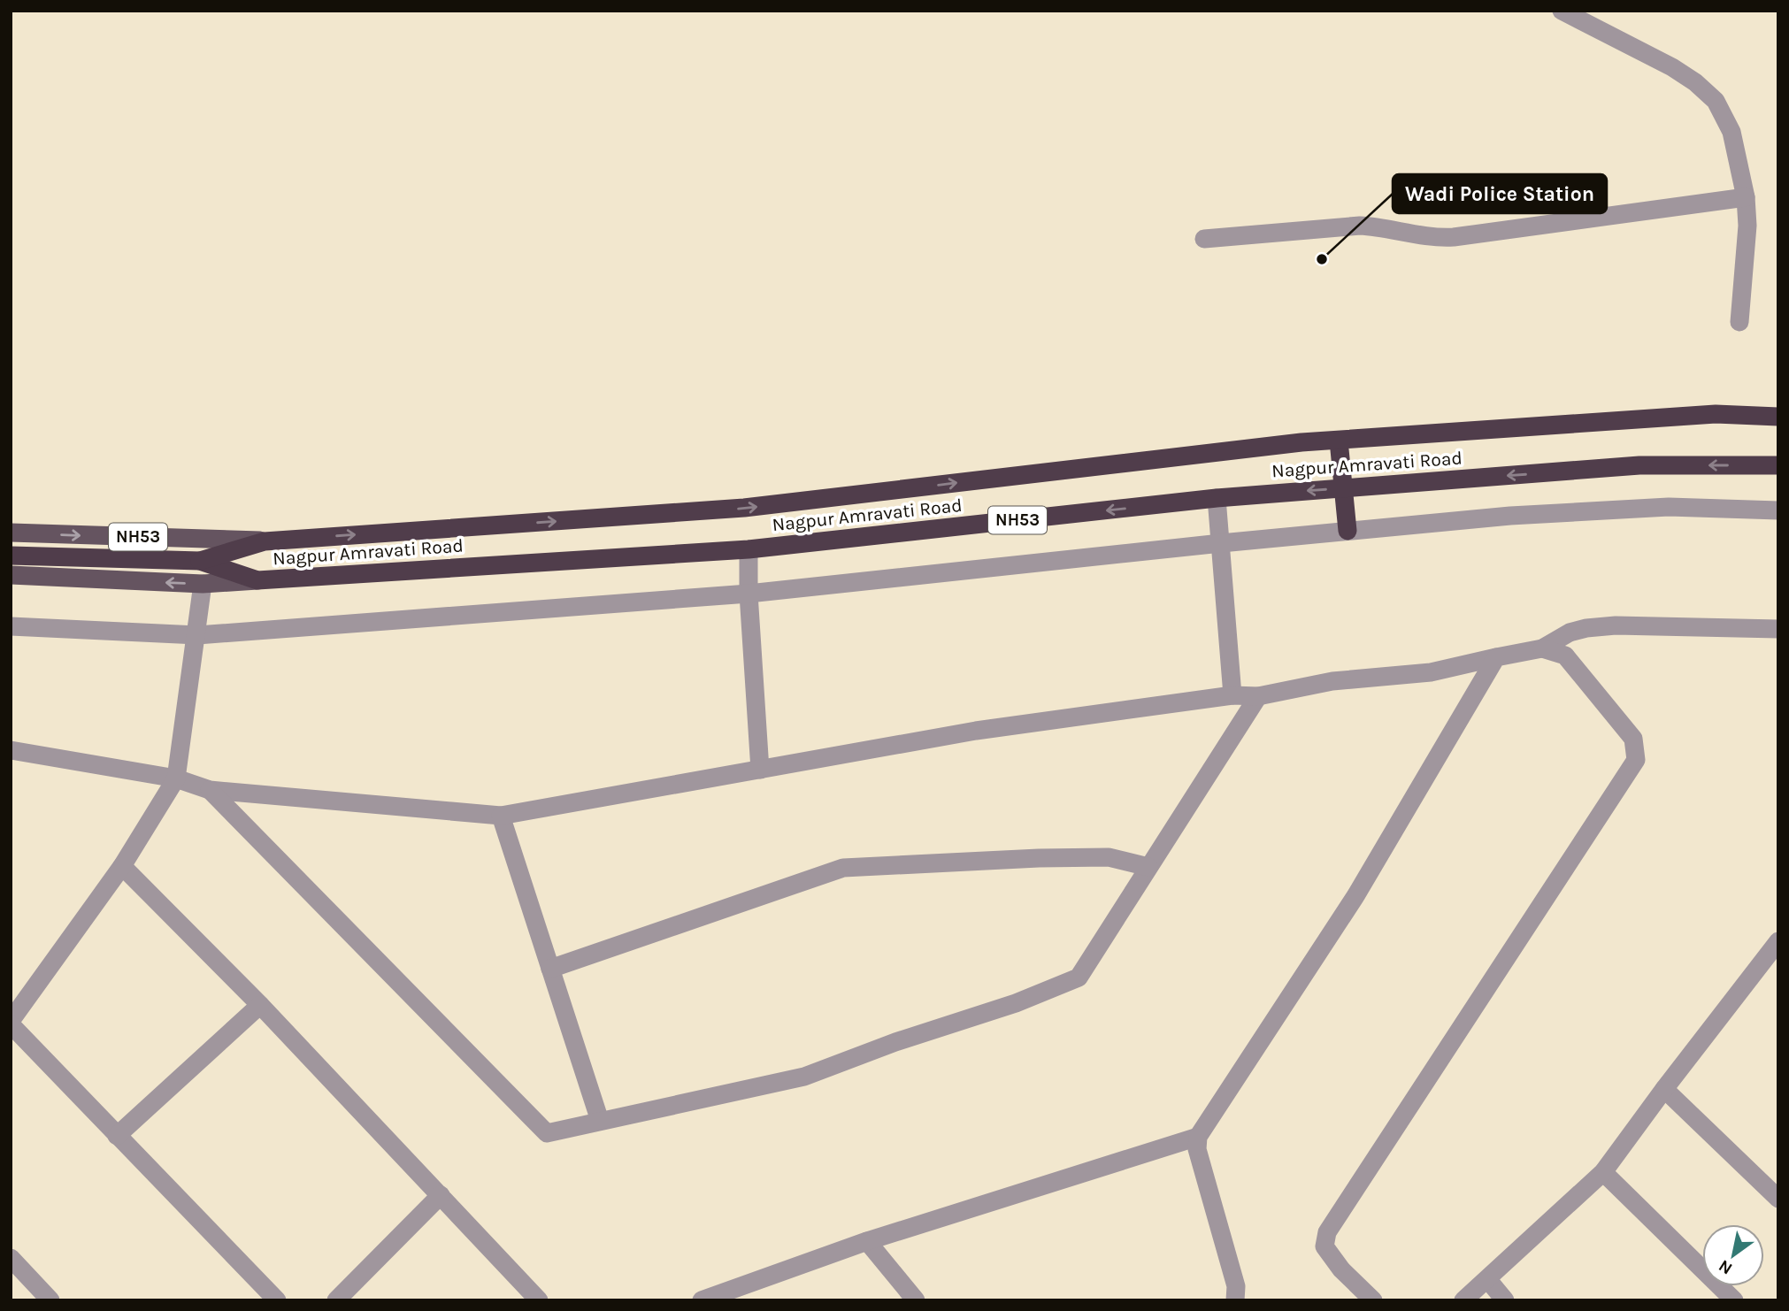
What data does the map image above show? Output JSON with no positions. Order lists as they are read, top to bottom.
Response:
{
  "streets": {
    "highway": ["Nagpur Amravati Road", "NH53"]
  },
  "places": ["Wadi Police Station"],
  "north": "bottom left"
}
